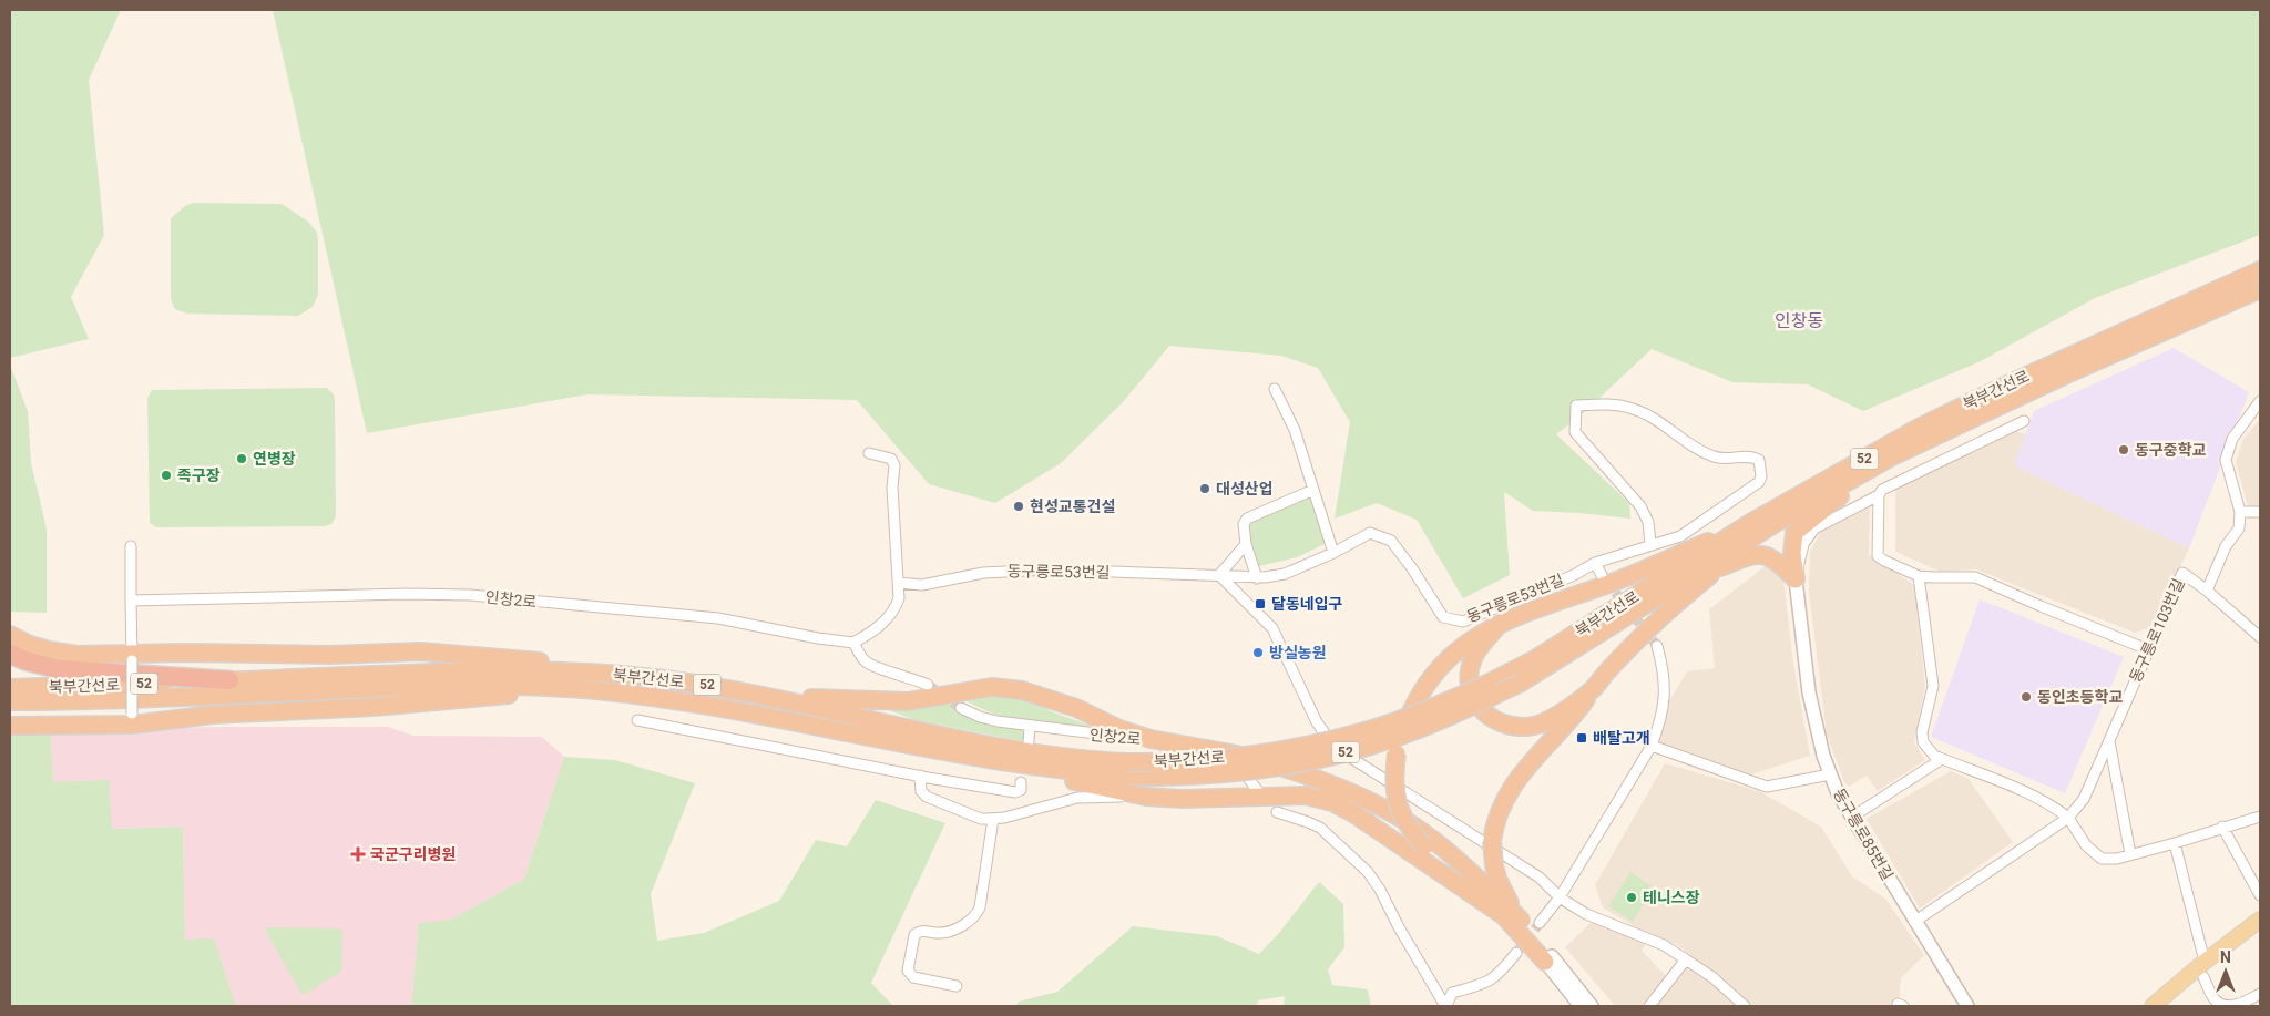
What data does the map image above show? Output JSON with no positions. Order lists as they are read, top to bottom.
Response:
{
  "streets": {
    "highway": ["북부간선로", "52"],
    "street": [
      "동구릉로53번길",
      "인창2로",
      "동구릉로103번길",
      "동구릉로85번길"
    ]
  },
  "crossings": [
    ["동구릉로103번길", "동구릉로85번길"]
  ],
  "districts": ["인창동"],
  "places": {
    "other": [
      "동구중학교",
      "연병장",
      "족구장",
      "대성산업",
      "현성교통건설",
      "방실농원",
      "동인초등학교",
      "테니스장"
    ],
    "transit": ["달동네입구", "배탈고개"],
    "health": ["국군구리병원"]
  },
  "north": "top"
}
